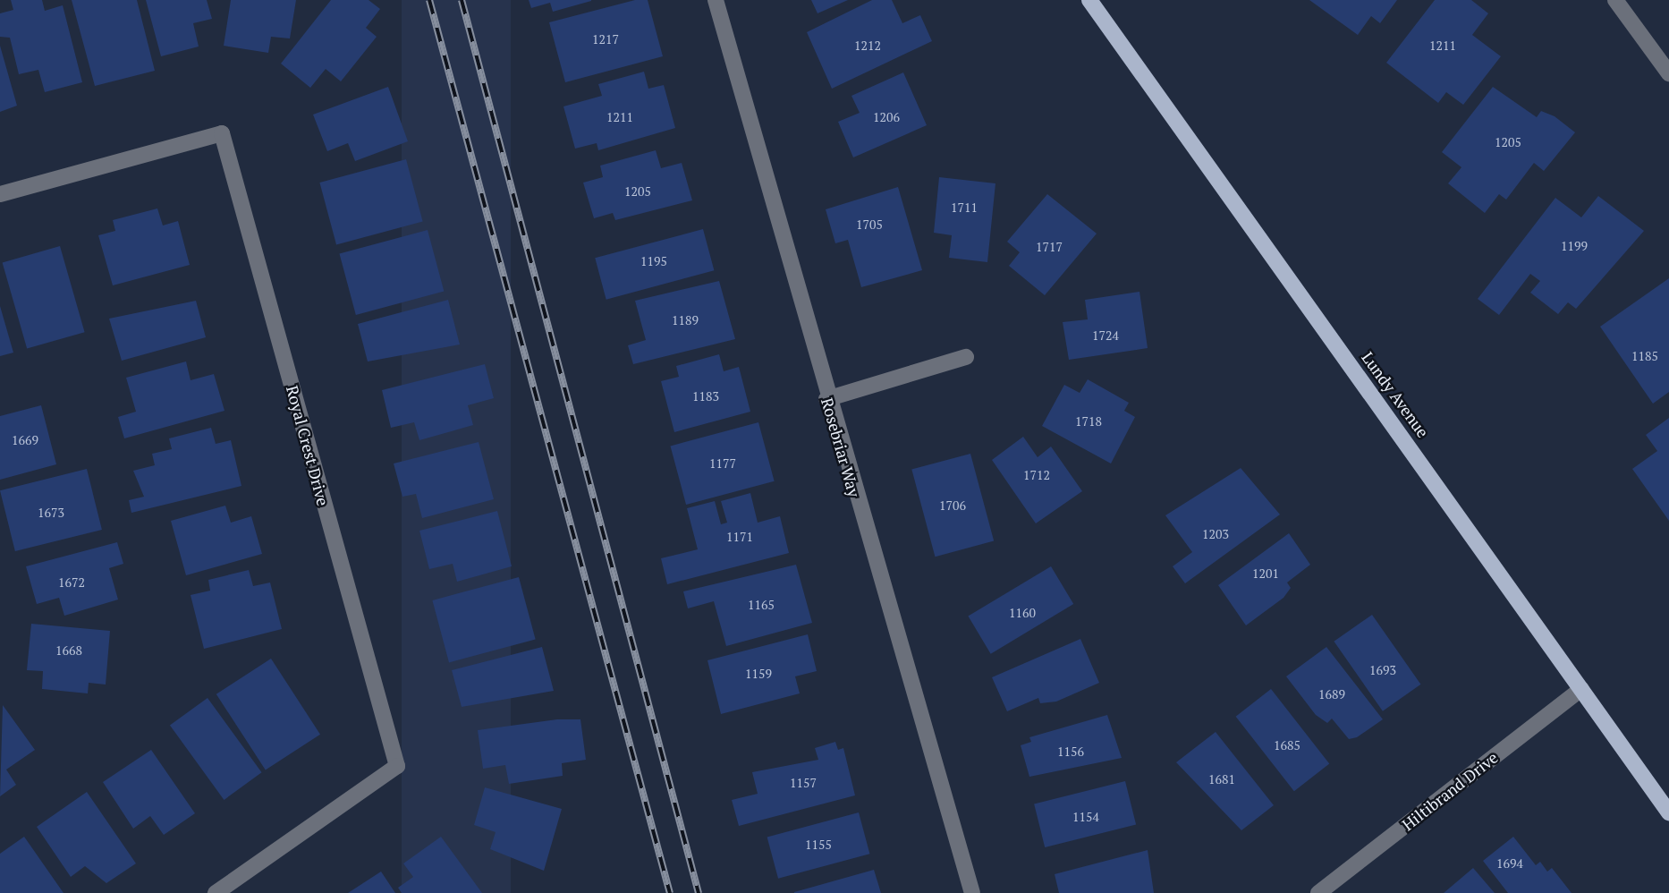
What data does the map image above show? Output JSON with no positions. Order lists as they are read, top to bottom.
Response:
{
  "streets": {
    "main road": ["Lundy Avenue"],
    "street": ["Royal Crest Drive", "Rosebriar Way", "Hiltibrand Drive"]
  },
  "crossings": [
    ["Lundy Avenue", "Hiltibrand Drive"]
  ],
  "house_numbers": [
    "1217",
    "1212",
    "1211",
    "1211",
    "1206",
    "1205",
    "1205",
    "1711",
    "1705",
    "1199",
    "1717",
    "1195",
    "1189",
    "1724",
    "1185",
    "1183",
    "1718",
    "1669",
    "1177",
    "1712",
    "1706",
    "1673",
    "1203",
    "1171",
    "1201",
    "1672",
    "1165",
    "1160",
    "1668",
    "1693",
    "1159",
    "1689",
    "1685",
    "1156",
    "1681",
    "1157",
    "1154",
    "1155",
    "1694"
  ]
}
